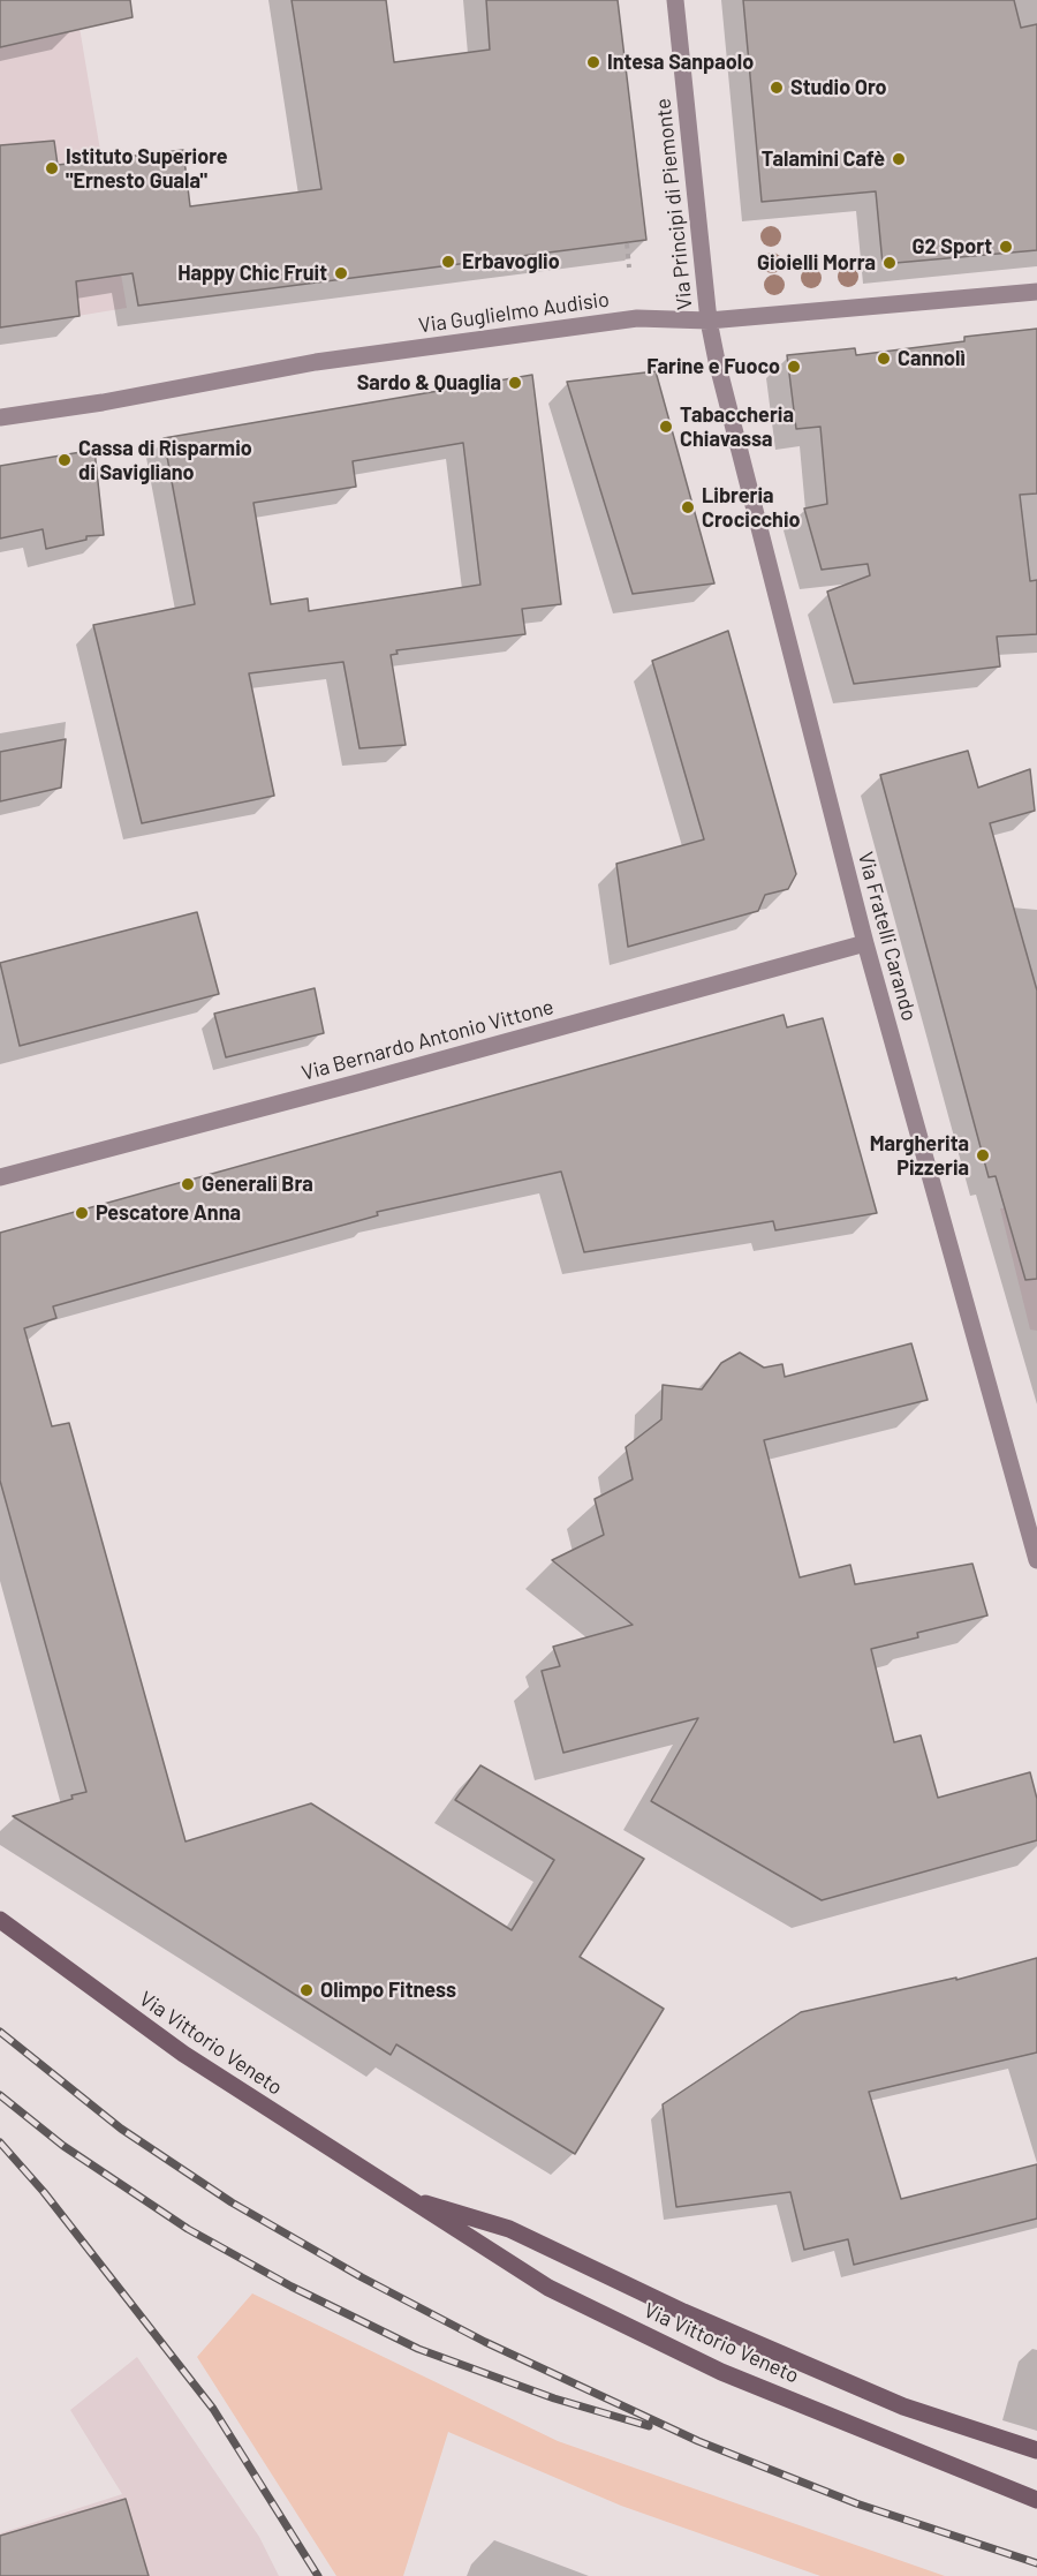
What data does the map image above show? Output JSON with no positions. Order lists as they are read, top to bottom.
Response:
{
  "streets": {
    "main road": ["Via Vittorio Veneto"],
    "street": [
      "Via Principi di Piemonte",
      "Via Guglielmo Audisio",
      "Via Fratelli Carando",
      "Via Bernardo Antonio Vittone"
    ]
  },
  "crossings": [
    ["Via Principi di Piemonte", "Via Guglielmo Audisio"],
    ["Via Principi di Piemonte", "Via Fratelli Carando"],
    ["Via Guglielmo Audisio", "Via Fratelli Carando"],
    ["Via Fratelli Carando", "Via Bernardo Antonio Vittone"]
  ],
  "places": [
    "Intesa Sanpaolo",
    "Studio Oro",
    "Talamini Cafè",
    "Istituto Superiore \"Ernesto Guala\"",
    "G2 Sport",
    "Erbavoglio",
    "Gioielli Morra",
    "Happy Chic Fruit",
    "Cannolì",
    "Farine e Fuoco",
    "Sardo & Quaglia",
    "Tabaccheria Chiavassa",
    "Cassa di Risparmio di Savigliano",
    "Libreria Crocicchio",
    "Margherita Pizzeria",
    "Generali Bra",
    "Pescatore Anna",
    "Olimpo Fitness"
  ]
}
